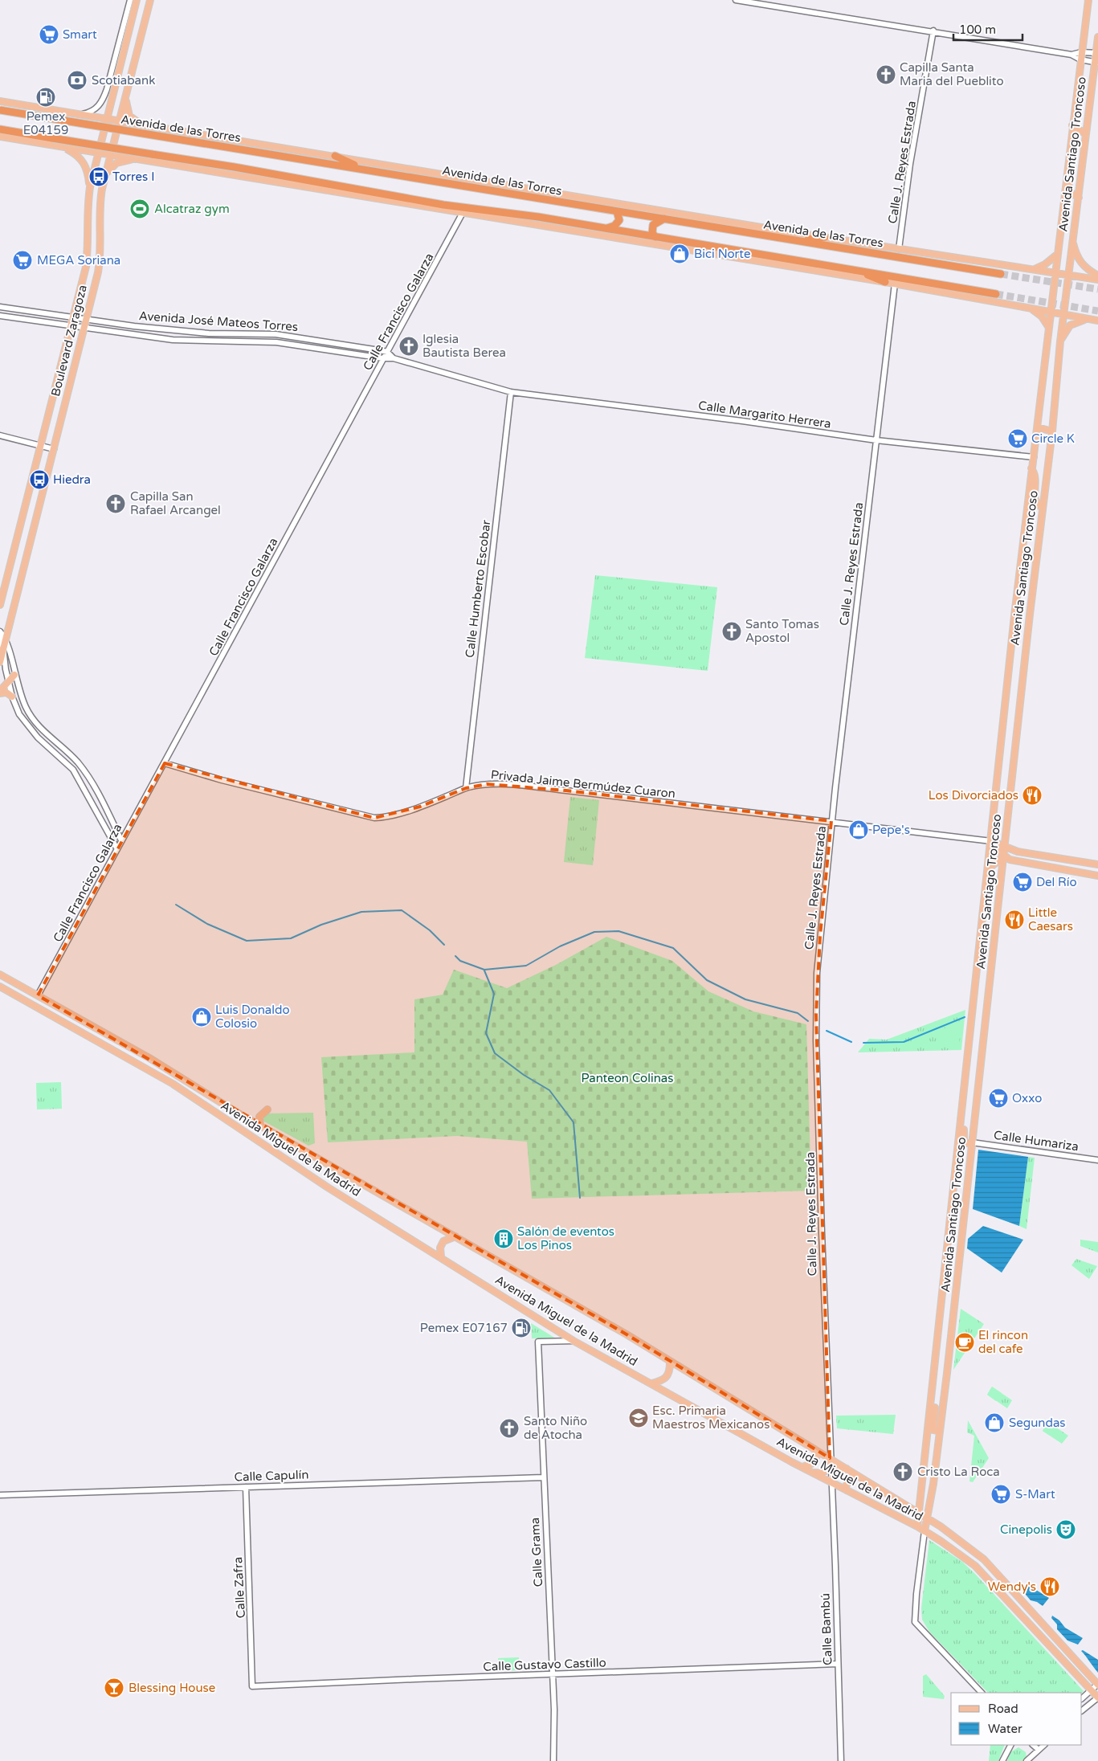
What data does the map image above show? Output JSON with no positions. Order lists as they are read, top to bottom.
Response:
{
  "streets": {
    "highway": ["Avenida de las Torres"],
    "main road": ["Avenida Santiago Troncoso", "Boulevard Zaragoza", "Avenida Miguel de la Madrid"],
    "street": [
      "Calle J. Reyes Estrada",
      "Calle Francisco Galarza",
      "Avenida José Mateos Torres",
      "Calle Margarito Herrera",
      "Calle Humberto Escobar",
      "Privada Jaime Bermúdez Cuaron",
      "Calle Humariza",
      "Calle Capulín",
      "Calle Grama",
      "Calle Zafra",
      "Calle Bambú",
      "Calle Gustavo Castillo"
    ]
  },
  "crossings": [
    ["Avenida de las Torres", "Avenida Santiago Troncoso"],
    ["Avenida de las Torres", "Calle J. Reyes Estrada"],
    ["Avenida de las Torres", "Boulevard Zaragoza"],
    ["Avenida Santiago Troncoso", "Calle Margarito Herrera"],
    ["Avenida Santiago Troncoso", "Privada Jaime Bermúdez Cuaron"],
    ["Avenida Santiago Troncoso", "Calle Humariza"],
    ["Avenida Santiago Troncoso", "Avenida Miguel de la Madrid"],
    ["Calle J. Reyes Estrada", "Calle Margarito Herrera"],
    ["Calle J. Reyes Estrada", "Privada Jaime Bermúdez Cuaron"],
    ["Calle J. Reyes Estrada", "Avenida Miguel de la Madrid"],
    ["Calle J. Reyes Estrada", "Calle Bambú"],
    ["Calle Francisco Galarza", "Avenida José Mateos Torres"],
    ["Calle Francisco Galarza", "Privada Jaime Bermúdez Cuaron"],
    ["Calle Francisco Galarza", "Avenida Miguel de la Madrid"],
    ["Avenida José Mateos Torres", "Boulevard Zaragoza"],
    ["Avenida José Mateos Torres", "Calle Margarito Herrera"],
    ["Calle Margarito Herrera", "Calle Humberto Escobar"],
    ["Calle Humberto Escobar", "Privada Jaime Bermúdez Cuaron"],
    ["Avenida Miguel de la Madrid", "Calle Grama"],
    ["Calle Capulín", "Calle Grama"],
    ["Calle Capulín", "Calle Zafra"],
    ["Calle Grama", "Calle Gustavo Castillo"],
    ["Calle Zafra", "Calle Gustavo Castillo"],
    ["Calle Bambú", "Calle Gustavo Castillo"]
  ],
  "parks": ["Panteon Colinas"],
  "places": {
    "supermarket": [
      "Smart",
      "MEGA Soriana",
      "Circle K",
      "Del Río",
      "Oxxo",
      "S-Mart"
    ],
    "church": [
      "Capilla Santa Maria del Pueblito",
      "Iglesia Bautista Berea",
      "Capilla San Rafael Arcangel",
      "Santo Tomas Apostol",
      "Santo Niño de Atocha",
      "Cristo La Roca"
    ],
    "bank": ["Scotiabank"],
    "fuel station": ["Pemex E04159", "Pemex E07167"],
    "bus stop": ["Torres I", "Hiedra"],
    "sports": ["Alcatraz gym"],
    "shop": [
      "Bici Norte",
      "Pepe's",
      "Luis Donaldo Colosio",
      "Segundas"
    ],
    "restaurant": ["Los Divorciados", "Little Caesars", "Wendy's"],
    "building": ["Salón de eventos Los Pinos"],
    "cafe": ["El rincon del cafe"],
    "school or university": ["Esc. Primaria Maestros Mexicanos"],
    "theatre": ["Cinepolis"],
    "bar": ["Blessing House"]
  },
  "legend": ["Road", "Water"],
  "scale_bar": "100 m"
}
